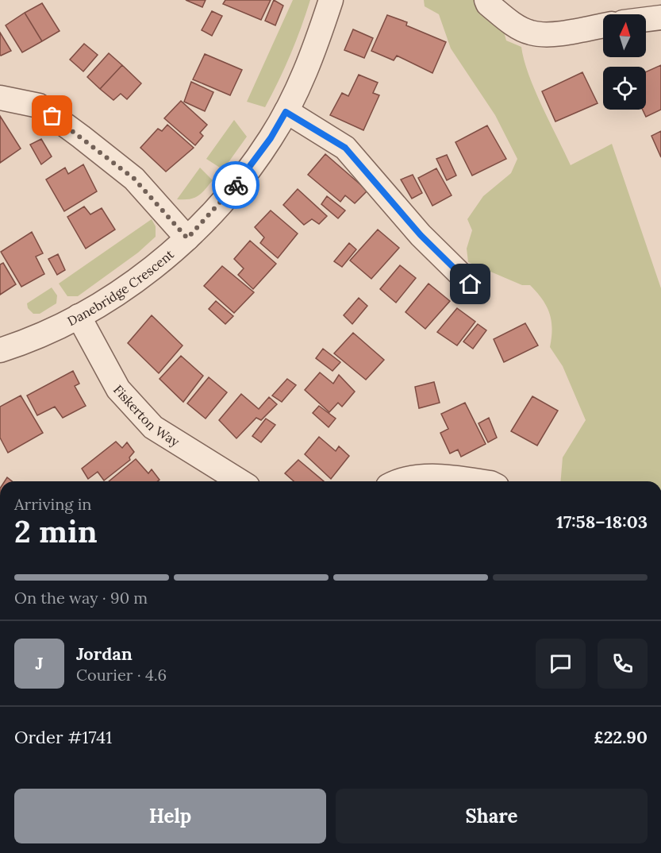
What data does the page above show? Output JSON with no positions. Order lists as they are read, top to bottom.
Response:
{
  "streets": {
    "street": ["Danebridge Crescent", "Fiskerton Way"]
  },
  "crossings": [
    ["Danebridge Crescent", "Fiskerton Way"]
  ],
  "north": "top",
  "page": {
    "heading": ["2 min", "Arriving in", "17:58–18:03"],
    "panel": [
      "Jordan",
      "Courier · 4.6",
      "Order #1741",
      "£22.90"
    ],
    "bar": "On the way · 90 m",
    "round": "J",
    "buttons": ["Help", "Share"]
  }
}
